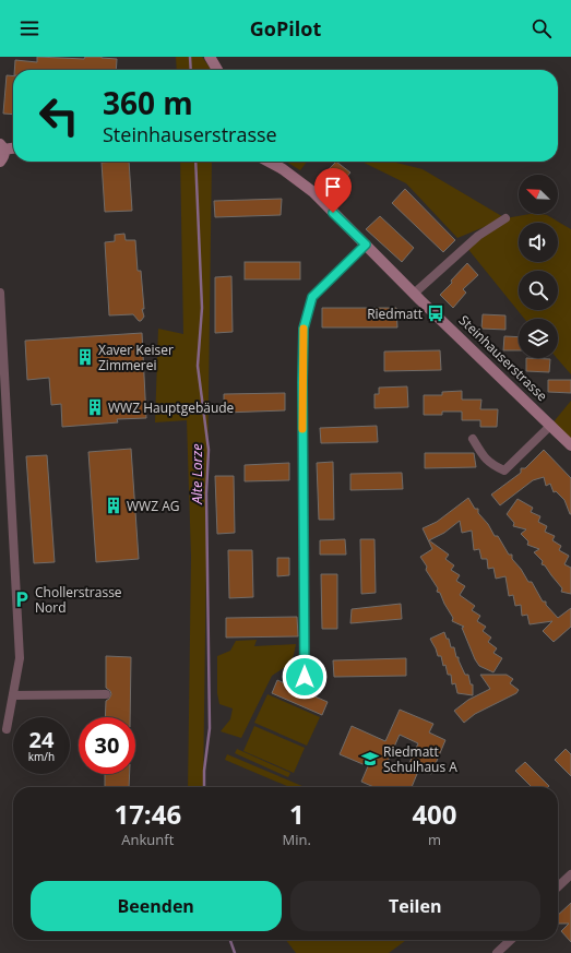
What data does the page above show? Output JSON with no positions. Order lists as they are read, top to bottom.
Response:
{
  "streets": {
    "street": ["Steinhauserstrasse"]
  },
  "water": ["Alte Lorze"],
  "places": {
    "bus stop": ["Riedmatt"],
    "building": ["Xaver Keiser Zimmerei", "WWZ Hauptgebäude", "WWZ AG"],
    "parking": ["Chollerstrasse Nord"],
    "school or university": ["Riedmatt Schulhaus A"]
  },
  "north": "top left",
  "page": {
    "header": "GoPilot",
    "turn": ["360 m", "Steinhauserstrasse"],
    "speed": "24 km/h",
    "limit": "30",
    "eta": [
      "17:46",
      "Ankunft",
      "1",
      "Min.",
      "400",
      "m"
    ],
    "buttons": ["Beenden", "Teilen"]
  }
}
